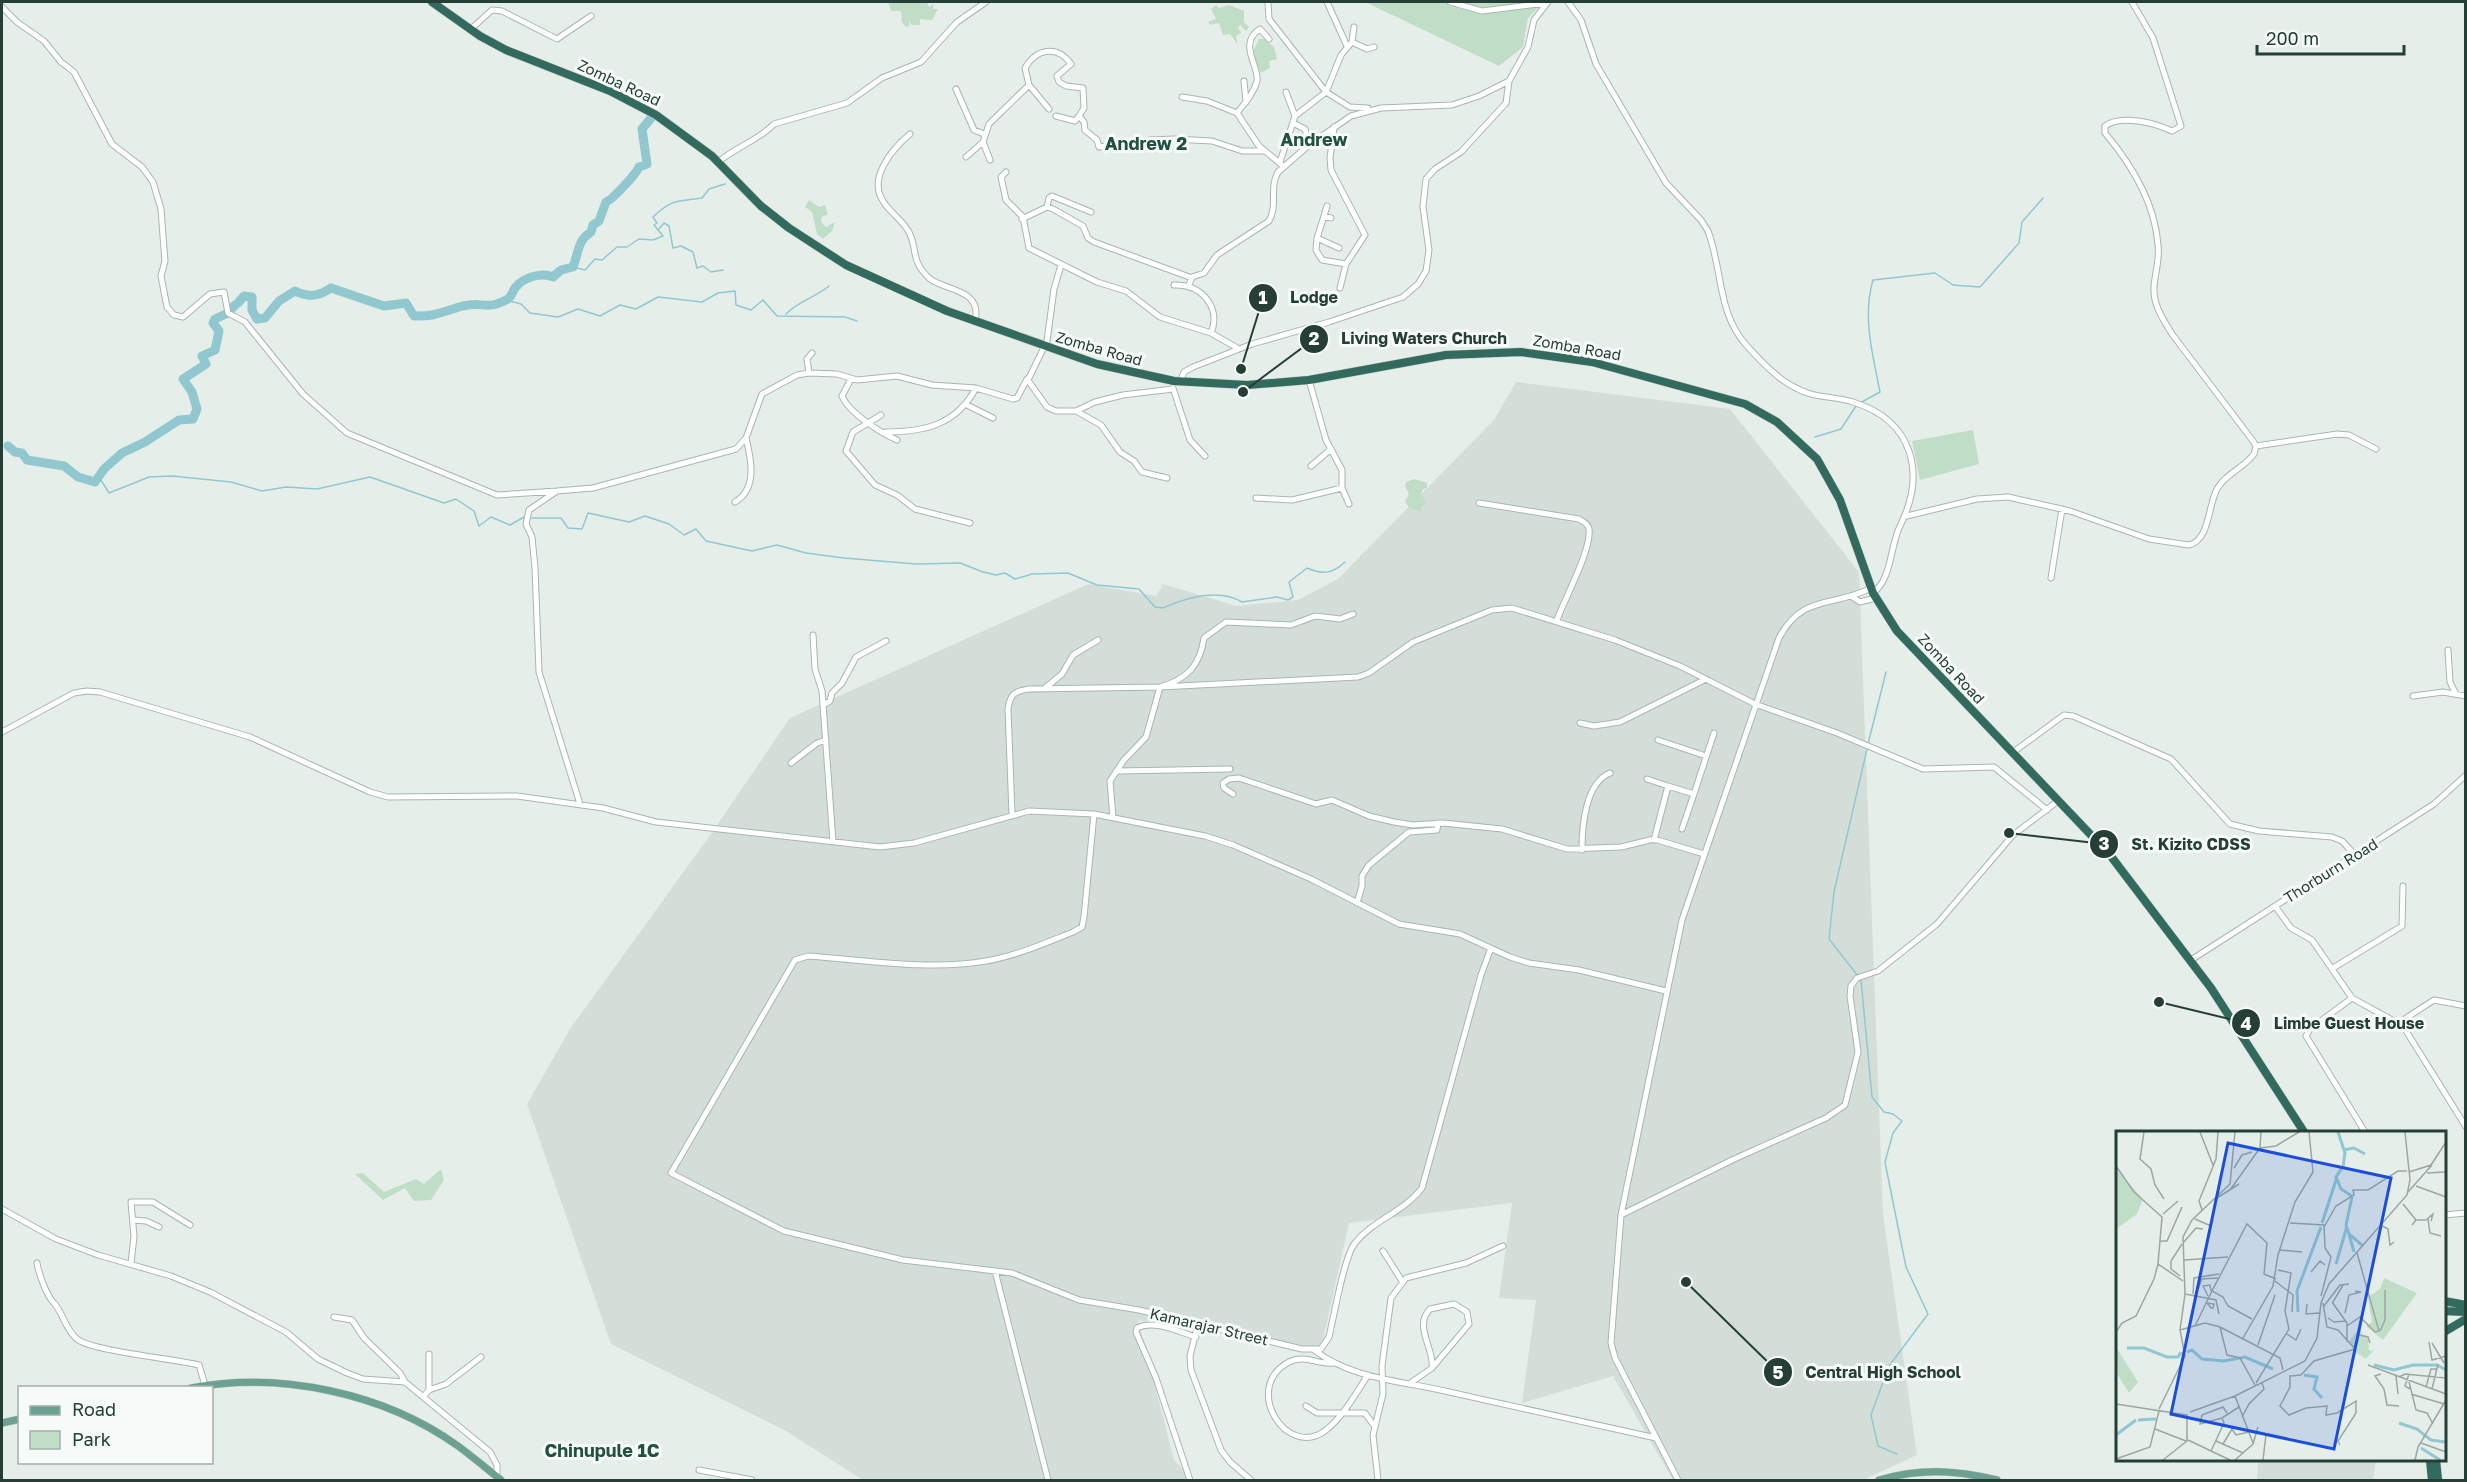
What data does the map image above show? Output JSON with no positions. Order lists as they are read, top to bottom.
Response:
{
  "streets": {
    "highway": ["Zomba Road"],
    "street": ["Thorburn Road", "Kamarajar Street"]
  },
  "crossings": [
    ["Zomba Road", "Thorburn Road"]
  ],
  "districts": ["Andrew", "Andrew 2", "Chinupule 1C"],
  "places": [
    "Lodge",
    "Living Waters Church",
    "St. Kizito CDSS",
    "Limbe Guest House",
    "Central High School"
  ],
  "legend": ["Road", "Park"],
  "scale_bar": "200 m"
}
